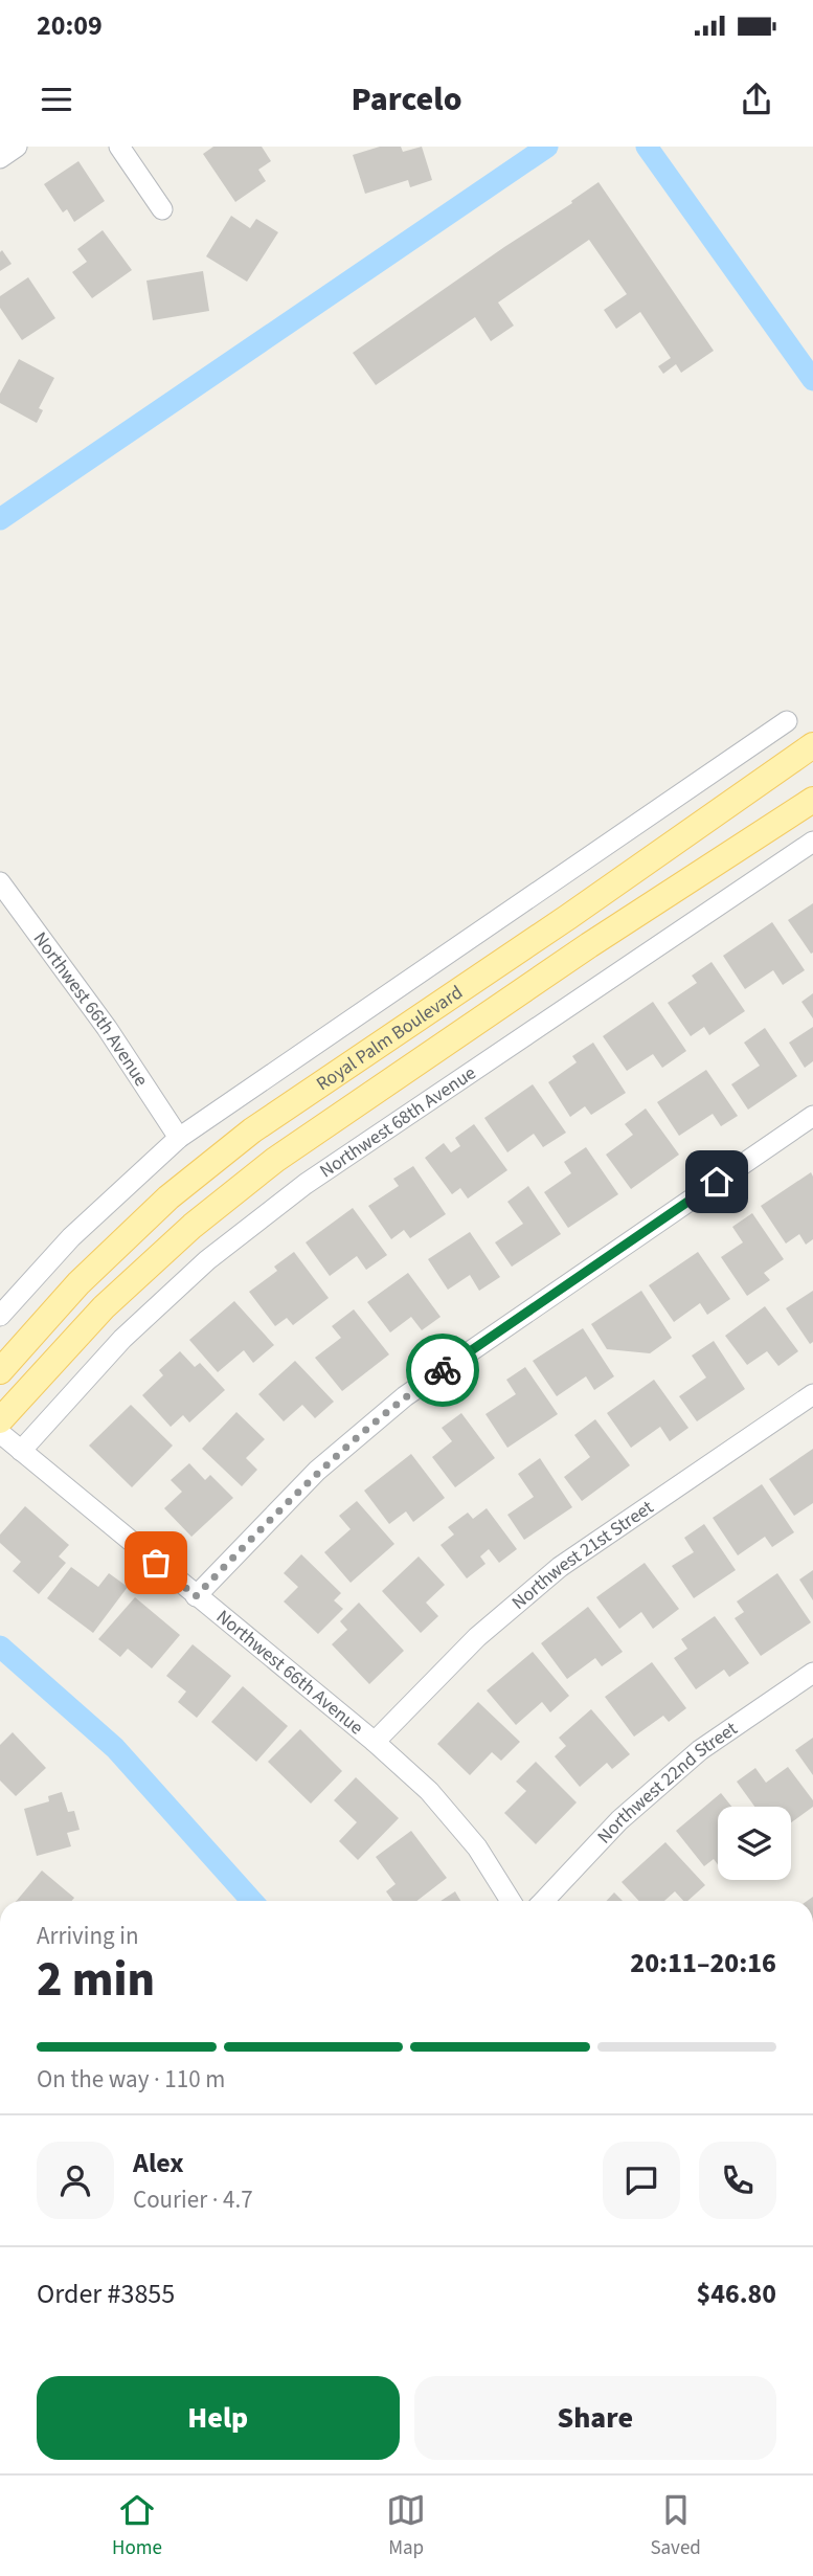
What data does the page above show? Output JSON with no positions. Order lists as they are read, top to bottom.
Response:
{
  "streets": {
    "main road": ["Royal Palm Boulevard"],
    "street": [
      "Northwest 66th Avenue",
      "Northwest 68th Avenue",
      "Northwest 21st Street",
      "Northwest 22nd Street"
    ]
  },
  "crossings": [
    ["Northwest 66th Avenue", "Northwest 68th Avenue"],
    ["Northwest 66th Avenue", "Northwest 21st Street"]
  ],
  "page": {
    "status": "20:09",
    "header": "Parcelo",
    "heading": ["2 min", "Arriving in", "20:11–20:16"],
    "panel": [
      "Alex",
      "Courier · 4.7",
      "Order #3855",
      "$46.80"
    ],
    "bar": "On the way · 110 m",
    "buttons": ["Help", "Share"],
    "tabs": ["Home", "Map", "Saved"]
  }
}
